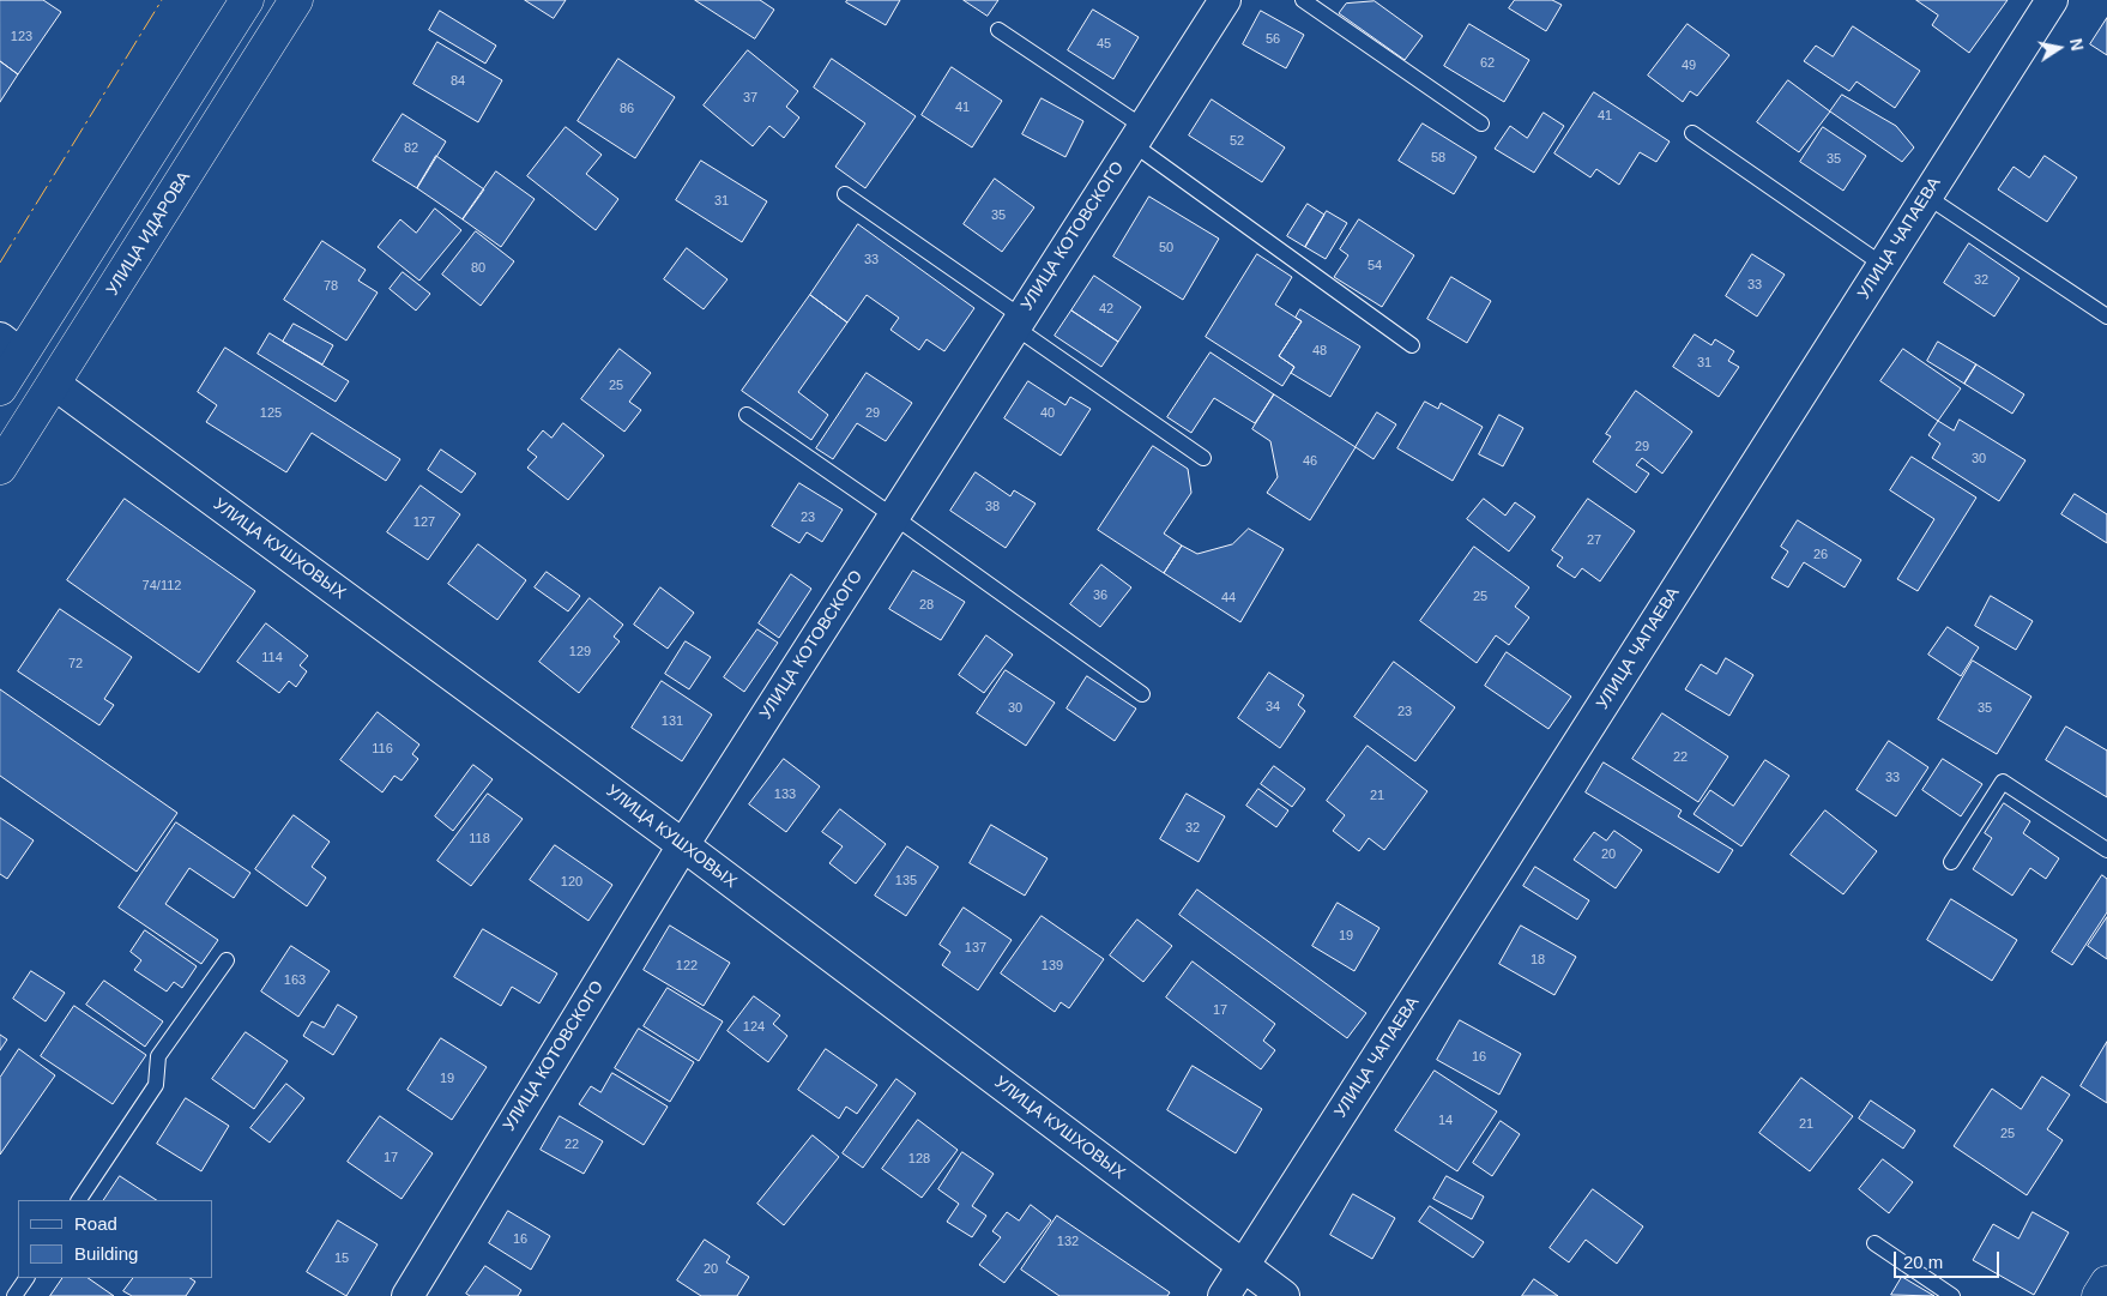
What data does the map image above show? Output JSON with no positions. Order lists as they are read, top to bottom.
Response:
{
  "streets": {
    "main road": ["УЛИЦА ИДАРОВА"],
    "street": ["УЛИЦА КОТОВСКОГО", "УЛИЦА ЧАПАЕВА", "УЛИЦА КУШХОВЫХ"]
  },
  "crossings": [
    ["УЛИЦА ИДАРОВА", "УЛИЦА КУШХОВЫХ"],
    ["УЛИЦА КОТОВСКОГО", "УЛИЦА КУШХОВЫХ"],
    ["УЛИЦА ЧАПАЕВА", "УЛИЦА КУШХОВЫХ"]
  ],
  "house_numbers": [
    "123",
    "56",
    "45",
    "62",
    "49",
    "84",
    "37",
    "41",
    "86",
    "41",
    "52",
    "82",
    "58",
    "35",
    "31",
    "35",
    "50",
    "33",
    "54",
    "80",
    "32",
    "33",
    "78",
    "42",
    "48",
    "31",
    "25",
    "125",
    "29",
    "40",
    "29",
    "30",
    "46",
    "38",
    "23",
    "127",
    "27",
    "26",
    "74/112",
    "36",
    "25",
    "44",
    "28",
    "129",
    "114",
    "72",
    "34",
    "30",
    "35",
    "23",
    "131",
    "116",
    "22",
    "33",
    "133",
    "21",
    "32",
    "118",
    "20",
    "135",
    "120",
    "19",
    "137",
    "18",
    "122",
    "139",
    "163",
    "17",
    "124",
    "16",
    "19",
    "14",
    "21",
    "25",
    "22",
    "17",
    "128",
    "16",
    "132",
    "15",
    "20"
  ],
  "legend": ["Road", "Building"],
  "scale_bar": "20 m",
  "north": "right"
}
